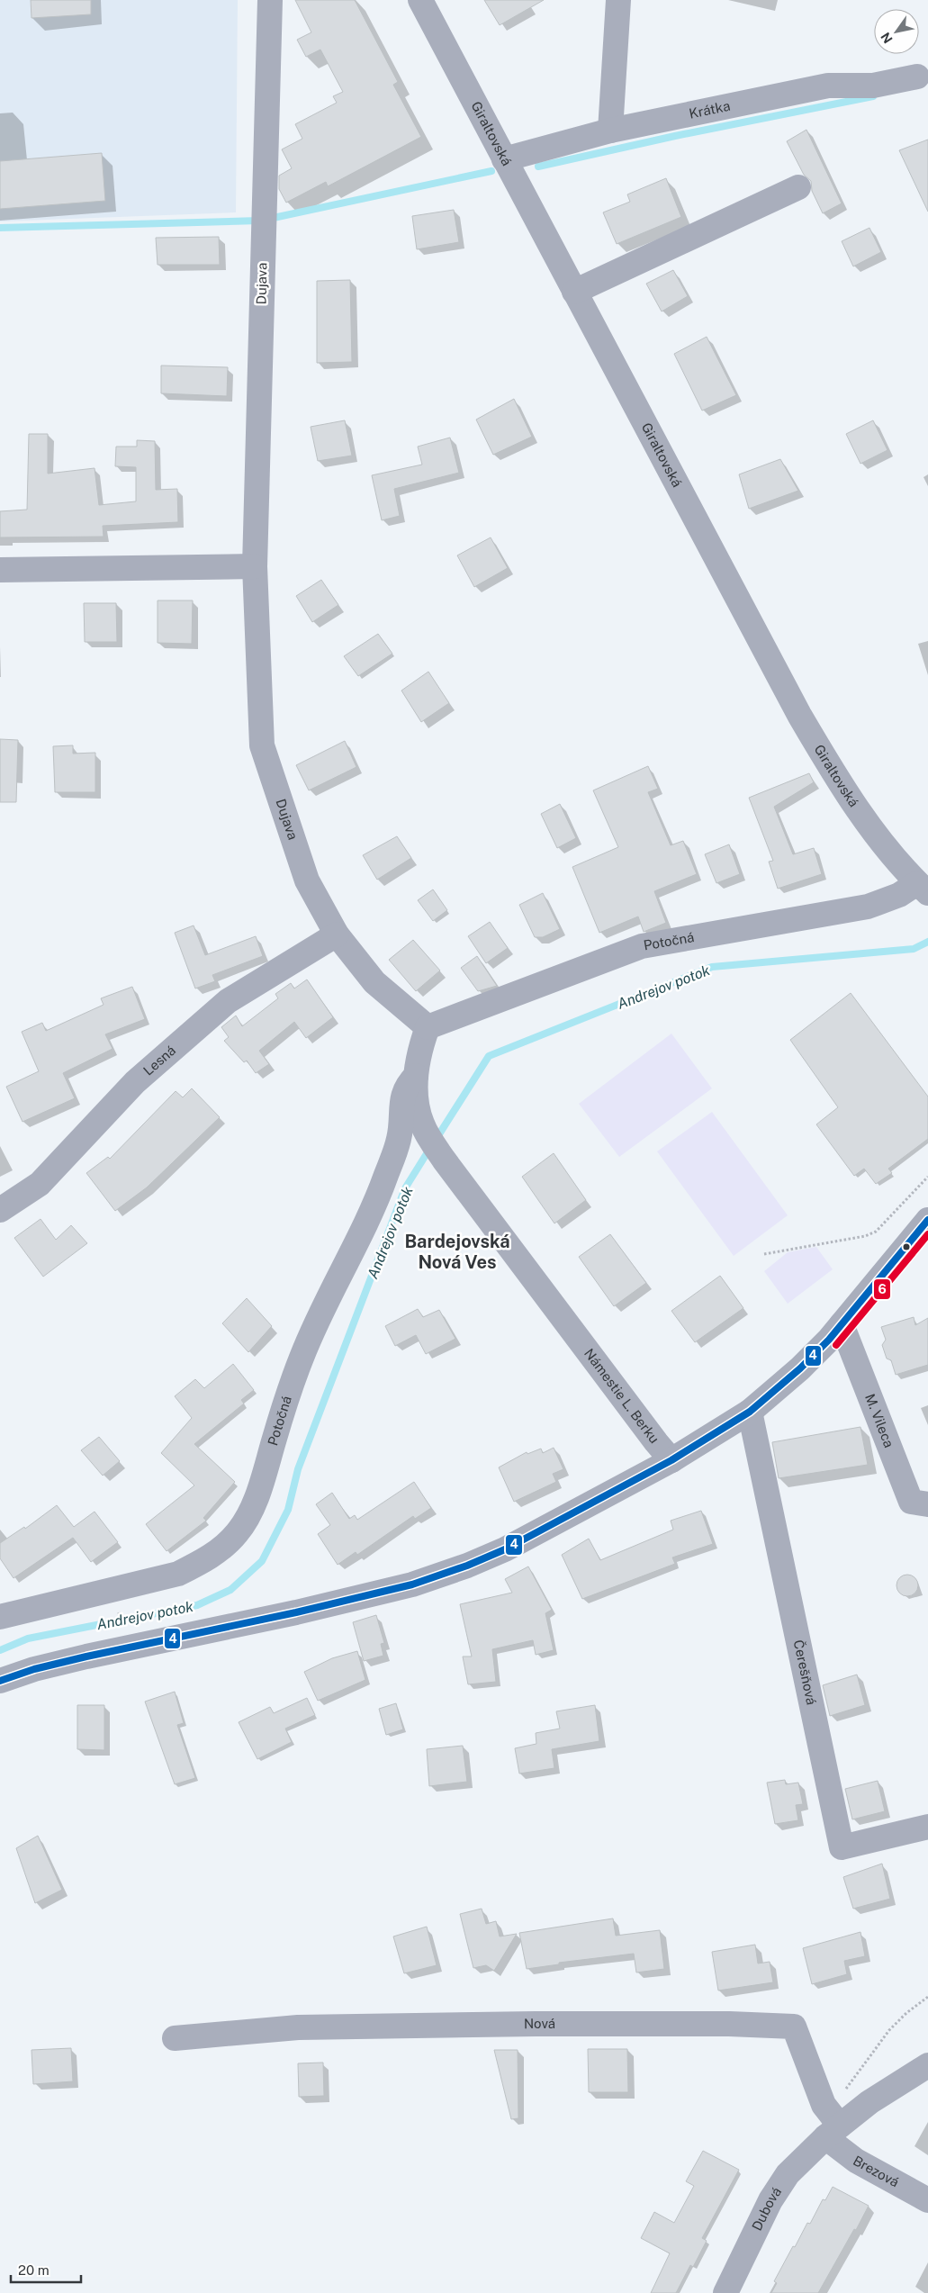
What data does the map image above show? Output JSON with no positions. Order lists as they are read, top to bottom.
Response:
{
  "streets": {
    "street": [
      "Krátka",
      "Giraltovská",
      "Dujava",
      "Potočná",
      "Lesná",
      "Námestie L. Berku",
      "M. Vileca",
      "Čerešňová",
      "Nová",
      "Brezová",
      "Dubová"
    ]
  },
  "crossings": [
    ["Krátka", "Giraltovská"],
    ["Giraltovská", "Potočná"],
    ["Dujava", "Potočná"],
    ["Dujava", "Lesná"],
    ["Dujava", "Námestie L. Berku"],
    ["Potočná", "Námestie L. Berku"],
    ["Nová", "Brezová"],
    ["Nová", "Dubová"],
    ["Brezová", "Dubová"]
  ],
  "districts": ["Bardejovská Nová Ves"],
  "water": ["Andrejov potok"],
  "lines": ["transit line 4", "transit line 6"],
  "scale_bar": "20 m",
  "north": "bottom left"
}
